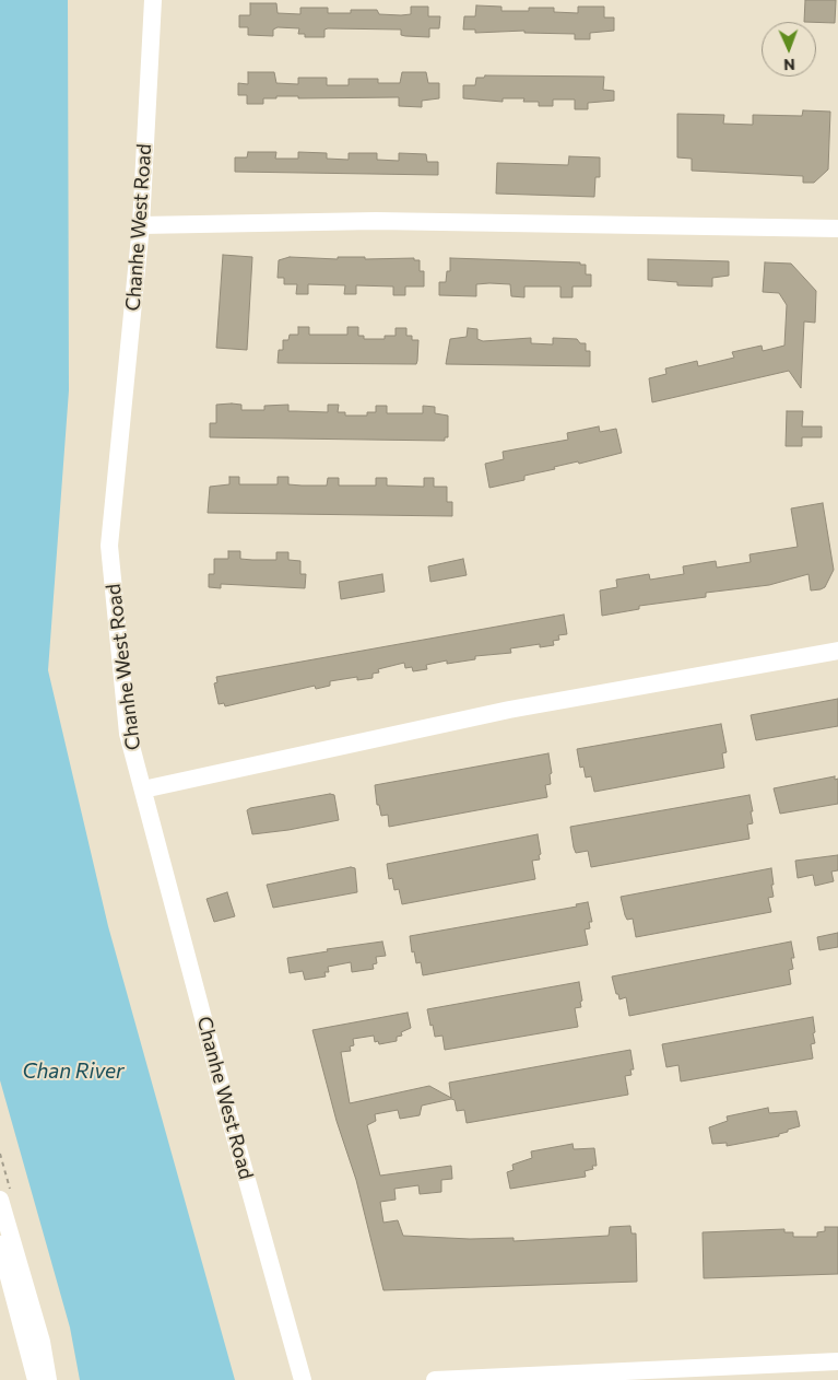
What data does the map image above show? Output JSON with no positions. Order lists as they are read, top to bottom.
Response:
{
  "streets": {
    "street": ["Chanhe West Road"]
  },
  "water": ["Chan River"],
  "north": "bottom"
}
